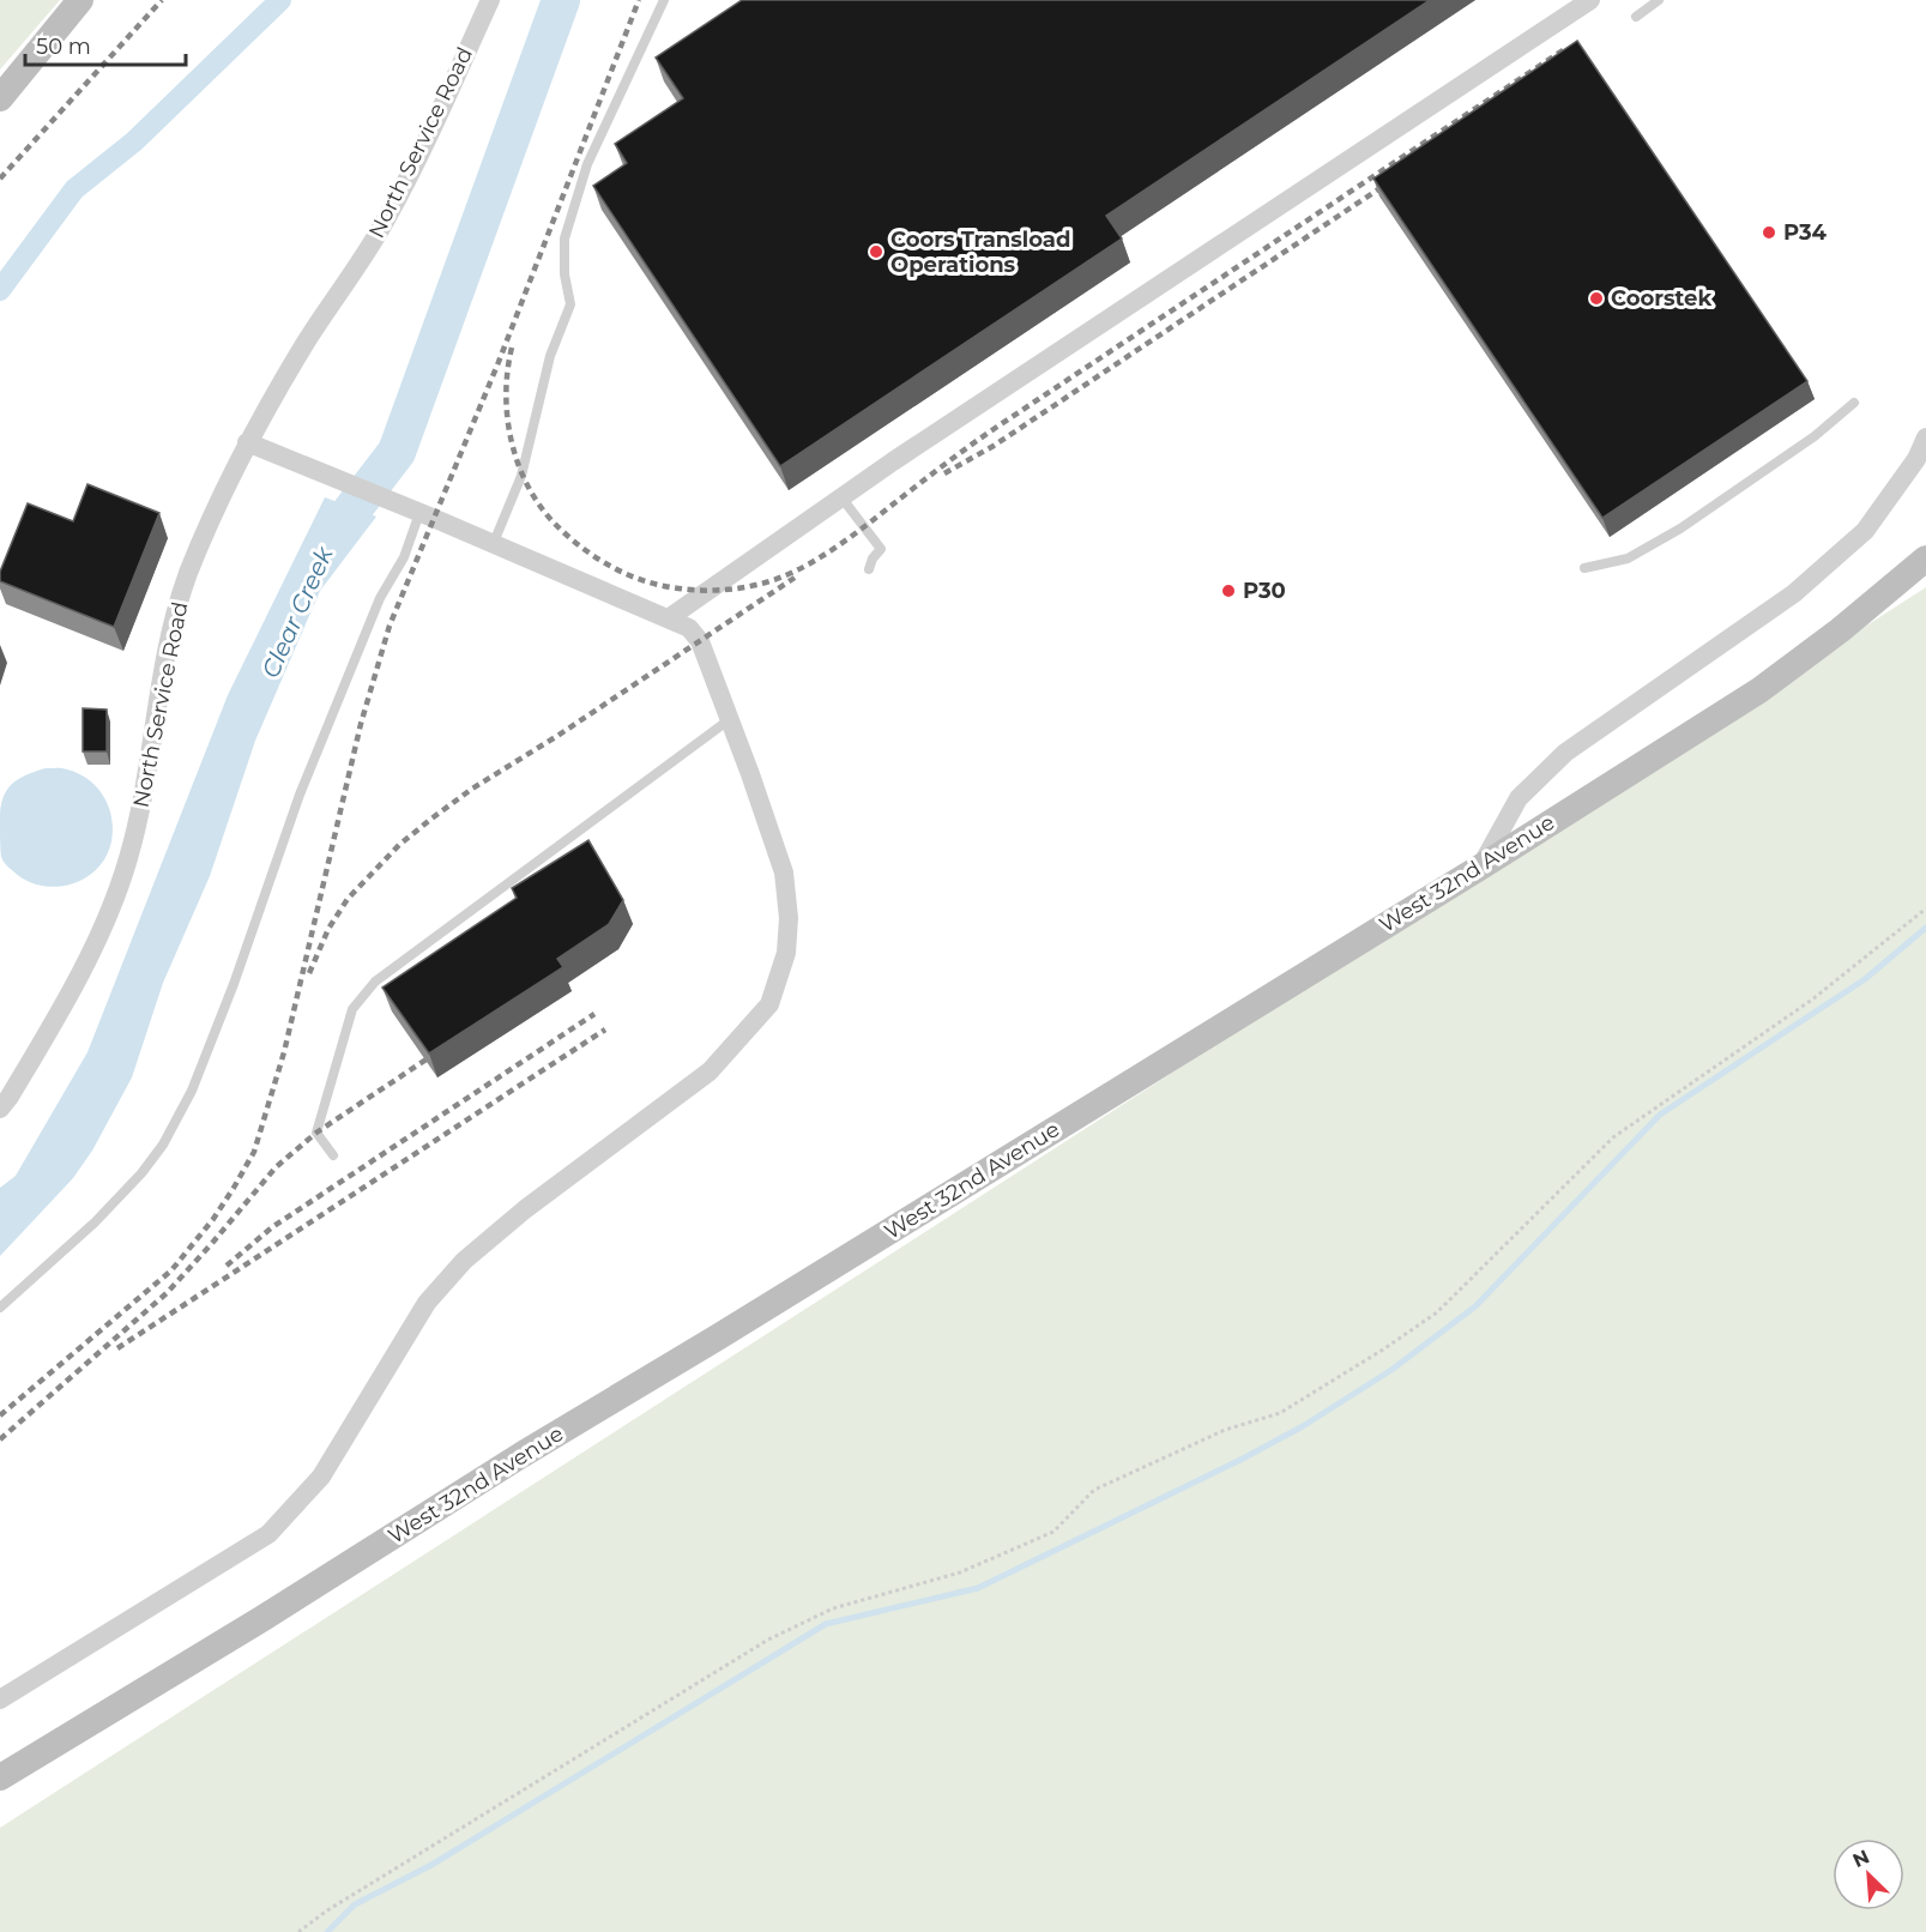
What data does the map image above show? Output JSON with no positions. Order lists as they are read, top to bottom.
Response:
{
  "streets": {
    "street": ["North Service Road", "West 32nd Avenue"]
  },
  "water": ["Clear Creek"],
  "places": [
    "P34",
    "Coors Transload Operations",
    "Coorstek",
    "P30"
  ],
  "scale_bar": "50 m",
  "north": "top left"
}
